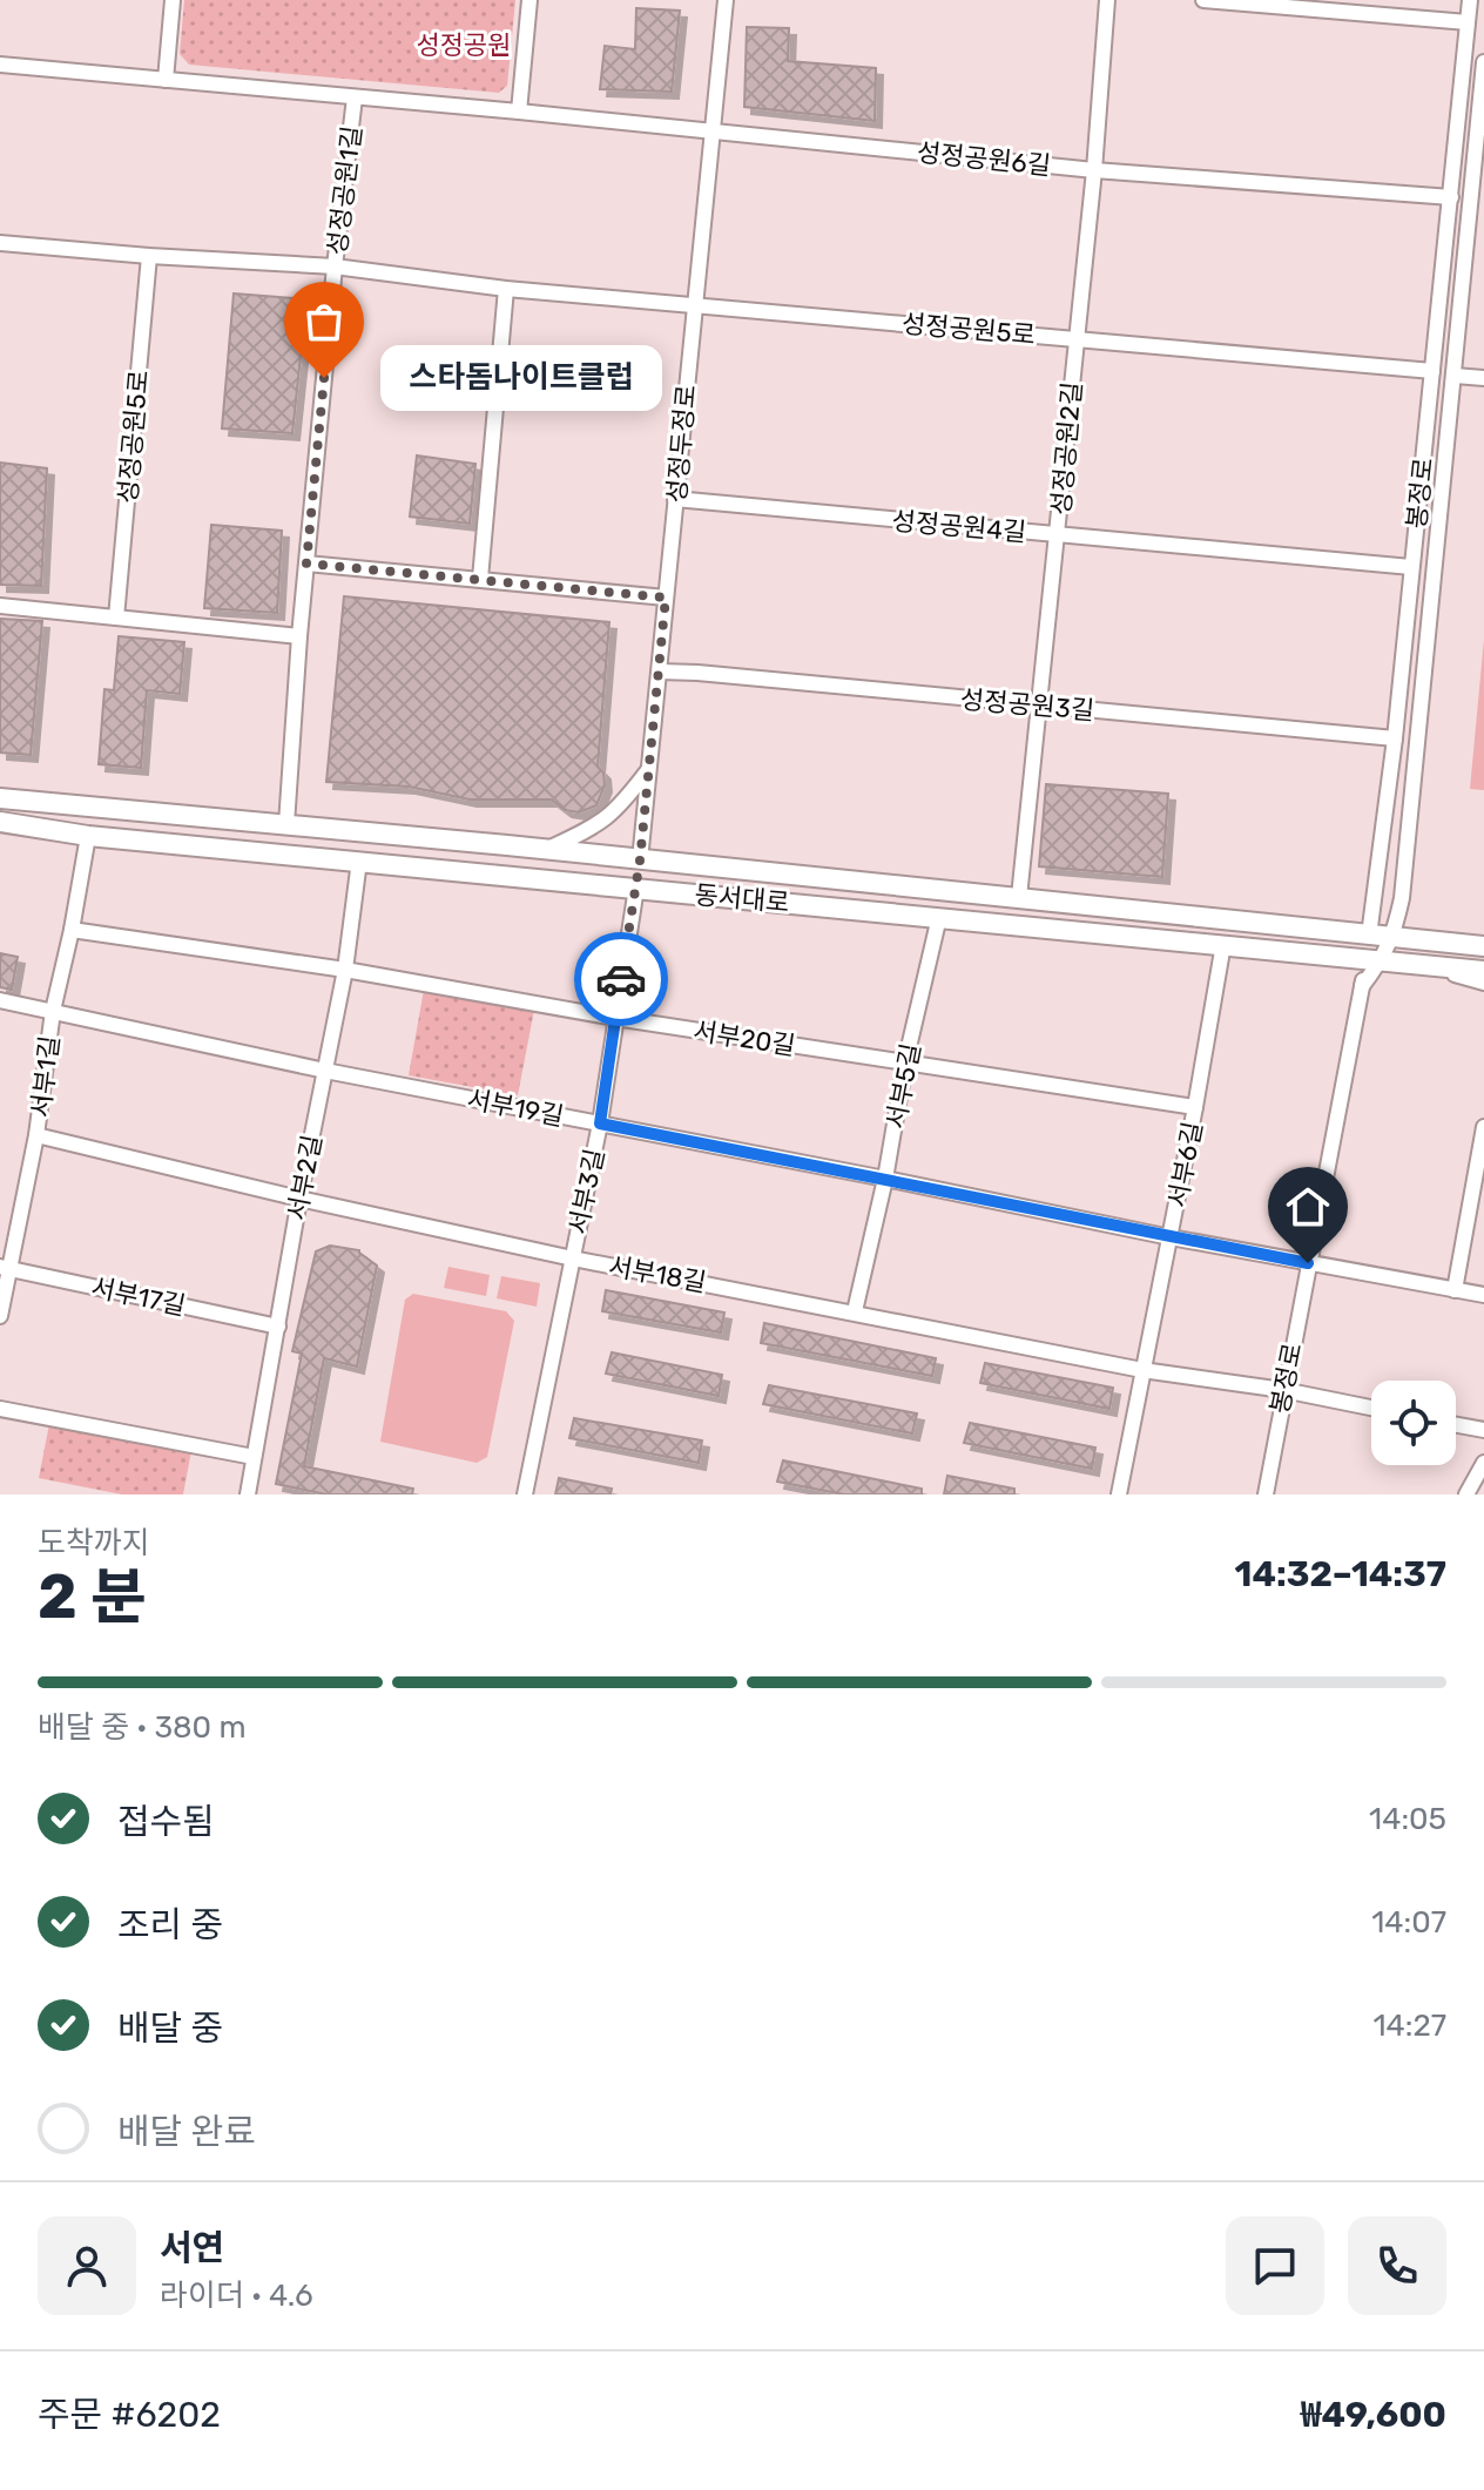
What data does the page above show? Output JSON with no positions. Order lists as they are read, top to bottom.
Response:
{
  "streets": {
    "main road": ["성정두정로", "봉정로", "동서대로"],
    "street": [
      "성정공원6길",
      "성정공원1길",
      "성정공원5로",
      "성정공원2길",
      "성정공원4길",
      "성정공원3길",
      "서부20길",
      "서부1길",
      "서부5길",
      "서부19길",
      "서부6길",
      "서부2길",
      "서부3길",
      "서부18길",
      "서부17길"
    ]
  },
  "crossings": [
    ["성정공원6길", "성정공원1길"],
    ["성정공원6길", "성정두정로"],
    ["성정공원6길", "성정공원2길"],
    ["성정공원6길", "봉정로"],
    ["성정공원1길", "성정공원5로"],
    ["성정공원1길", "동서대로"],
    ["성정공원5로", "성정두정로"],
    ["성정공원5로", "성정공원2길"],
    ["성정공원5로", "봉정로"],
    ["성정두정로", "성정공원4길"],
    ["성정두정로", "성정공원3길"],
    ["성정두정로", "동서대로"],
    ["성정두정로", "서부3길"],
    ["성정공원2길", "성정공원4길"],
    ["성정공원2길", "성정공원3길"],
    ["성정공원2길", "동서대로"],
    ["봉정로", "성정공원4길"],
    ["봉정로", "성정공원3길"],
    ["봉정로", "동서대로"],
    ["봉정로", "서부19길"],
    ["봉정로", "서부18길"],
    ["동서대로", "서부1길"],
    ["동서대로", "서부5길"],
    ["동서대로", "서부6길"],
    ["동서대로", "서부2길"],
    ["동서대로", "서부3길"],
    ["서부20길", "서부1길"],
    ["서부20길", "서부5길"],
    ["서부20길", "서부6길"],
    ["서부20길", "서부2길"],
    ["서부20길", "서부3길"],
    ["서부1길", "서부19길"],
    ["서부1길", "서부18길"],
    ["서부1길", "서부17길"],
    ["서부5길", "서부19길"],
    ["서부5길", "서부18길"],
    ["서부19길", "서부6길"],
    ["서부19길", "서부2길"],
    ["서부19길", "서부3길"],
    ["서부6길", "서부18길"],
    ["서부2길", "서부18길"],
    ["서부2길", "서부17길"],
    ["서부3길", "서부18길"]
  ],
  "parks": ["성정공원"],
  "places": ["스타돔나이트클럽"],
  "page": {
    "bubble": "스타돔나이트클럽",
    "heading": ["2 분", "도착까지", "14:32–14:37"],
    "panel": [
      "서연",
      "라이더 · 4.6",
      "주문 #6202",
      "₩49,600"
    ],
    "bar": "배달 중 · 380 m",
    "list": [
      ["접수됨", "14:05"],
      ["조리 중", "14:07"],
      ["배달 중", "14:27"],
      "배달 완료"
    ]
  }
}
